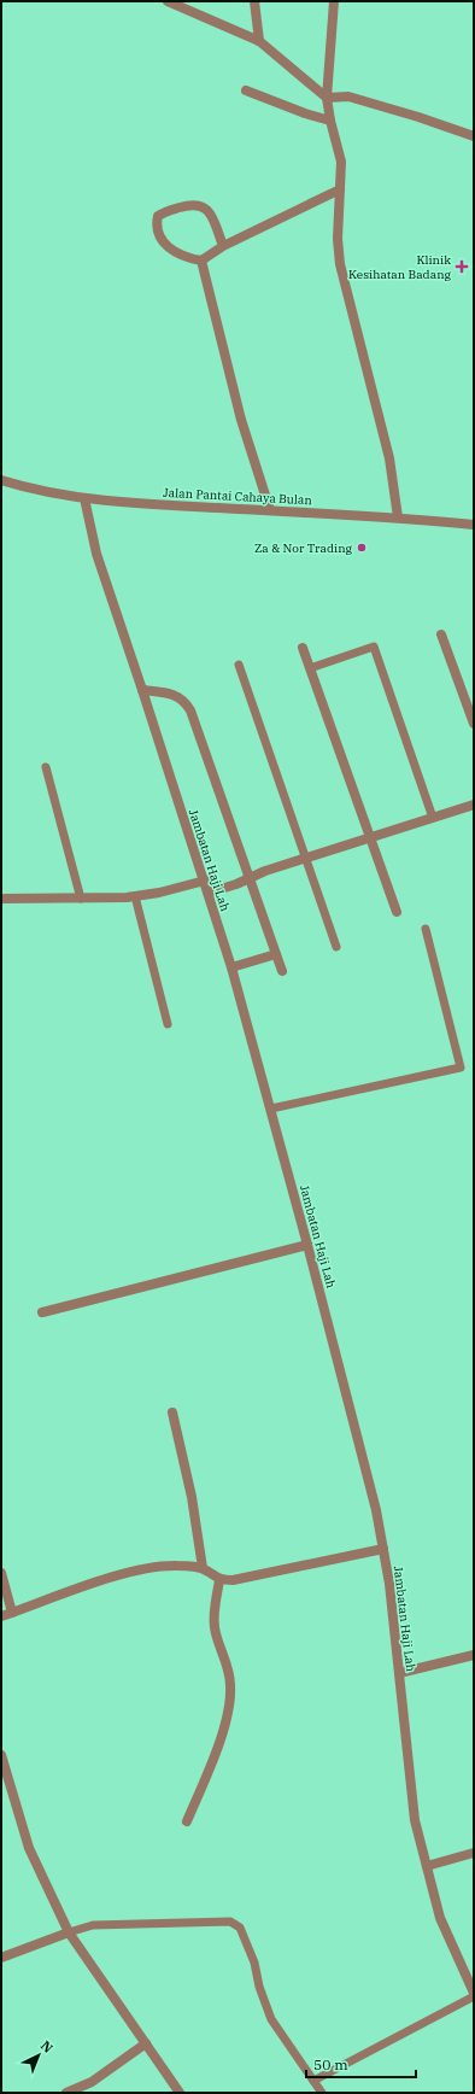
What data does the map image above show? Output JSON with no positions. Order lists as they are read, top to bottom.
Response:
{
  "streets": {
    "street": ["Jalan Pantai Cahaya Bulan", "Jambatan Haji Lah"]
  },
  "crossings": [
    ["Jalan Pantai Cahaya Bulan", "Jambatan Haji Lah"]
  ],
  "places": {
    "health": ["Klinik Kesihatan Badang"],
    "other": ["Za & Nor Trading"]
  },
  "scale_bar": "50 m",
  "north": "top right"
}
